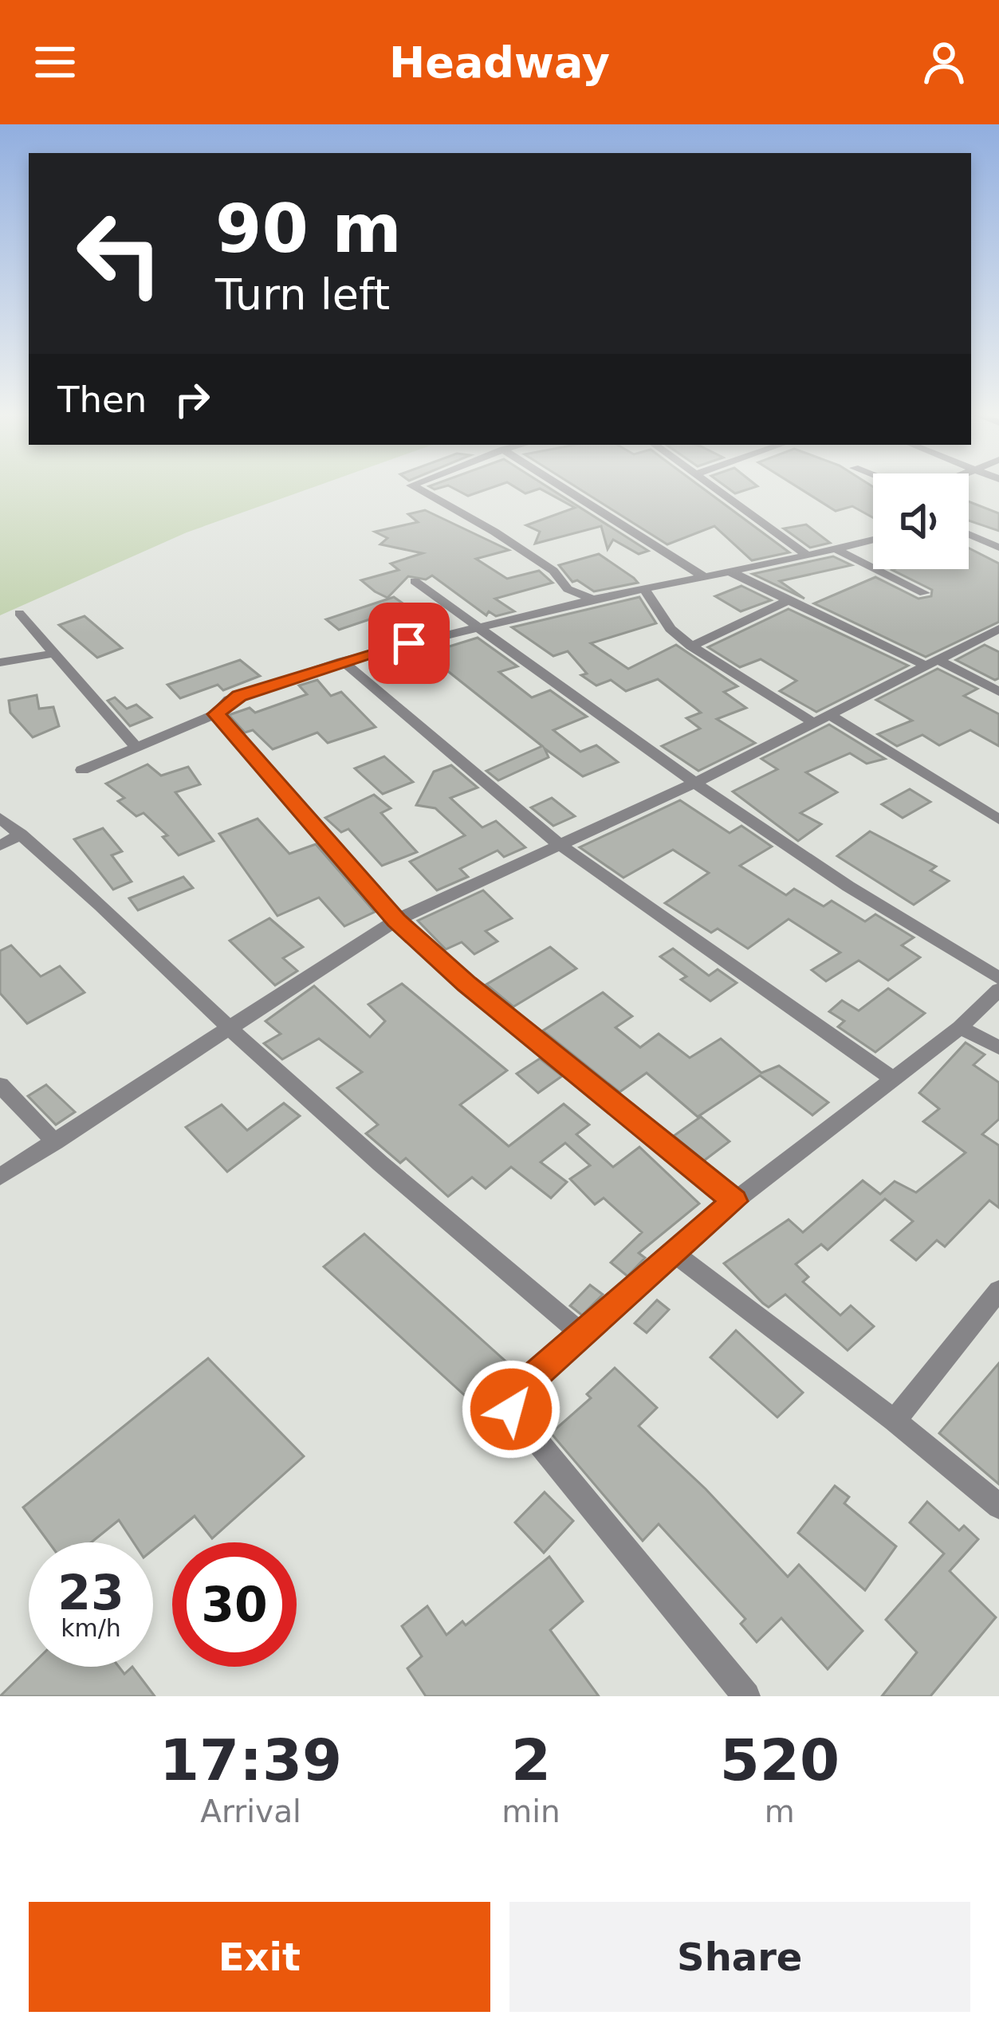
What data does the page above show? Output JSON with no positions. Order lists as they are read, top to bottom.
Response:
{
  "page": {
    "header": "Headway",
    "turn": ["90 m", "Turn left"],
    "then": "Then",
    "speed": "23 km/h",
    "limit": "30",
    "eta": [
      "17:39",
      "Arrival",
      "2",
      "min",
      "520",
      "m"
    ],
    "buttons": ["Exit", "Share"]
  }
}
